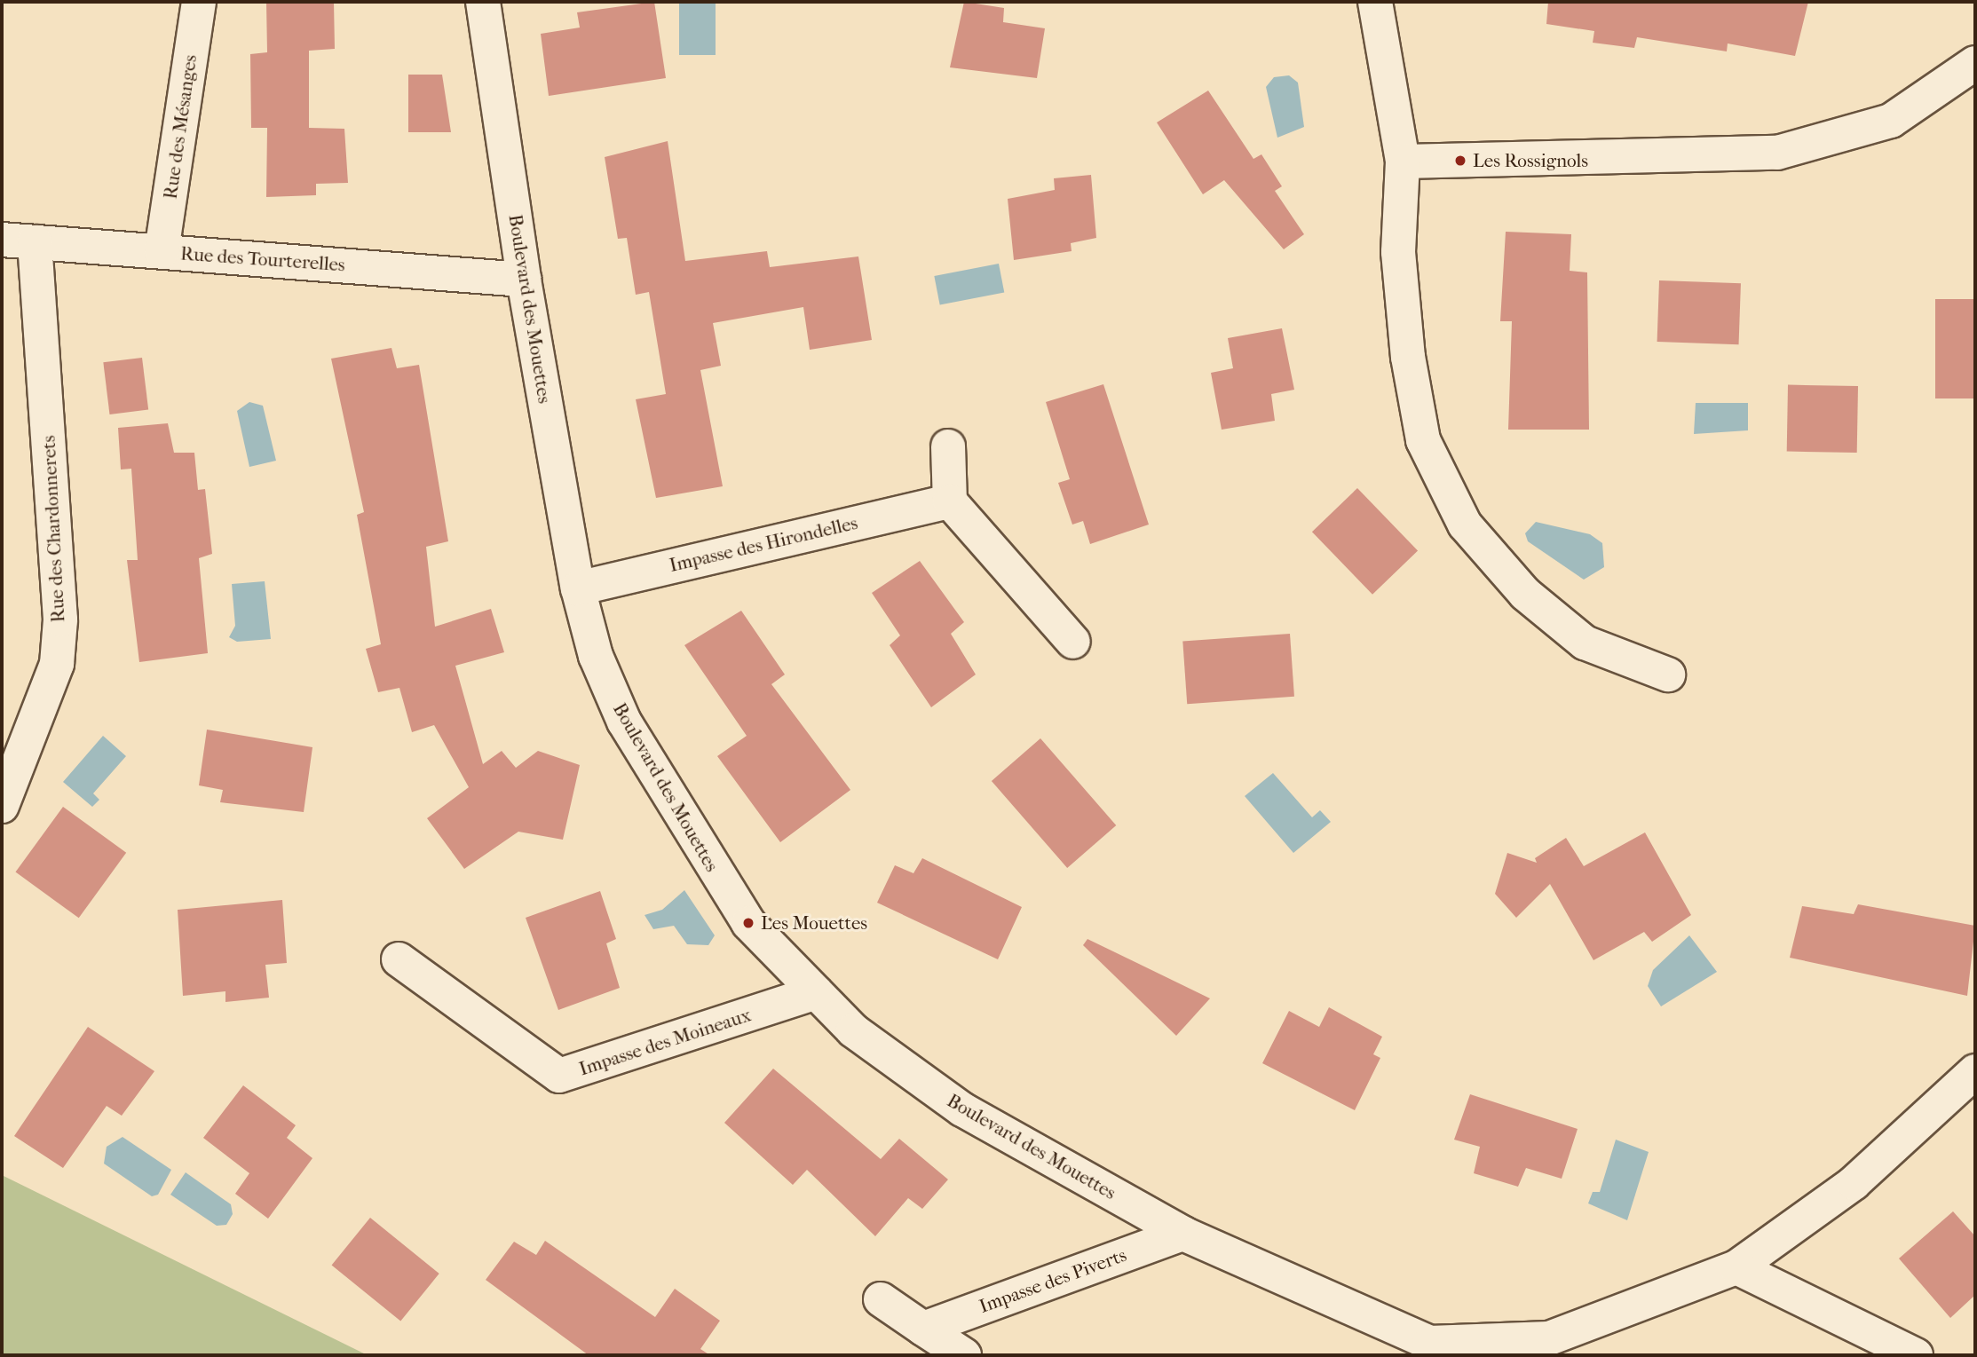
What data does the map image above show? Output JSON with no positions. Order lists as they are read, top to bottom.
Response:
{
  "streets": {
    "street": [
      "Rue des Mésanges",
      "Rue des Tourterelles",
      "Boulevard des Mouettes",
      "Rue des Chardonnerets",
      "Impasse des Hirondelles",
      "Impasse des Moineaux",
      "Impasse des Piverts"
    ]
  },
  "crossings": [
    ["Rue des Mésanges", "Rue des Tourterelles"],
    ["Rue des Tourterelles", "Boulevard des Mouettes"],
    ["Rue des Tourterelles", "Rue des Chardonnerets"],
    ["Boulevard des Mouettes", "Impasse des Hirondelles"],
    ["Boulevard des Mouettes", "Impasse des Moineaux"],
    ["Boulevard des Mouettes", "Impasse des Piverts"]
  ],
  "places": ["Les Rossignols", "Les Mouettes"]
}
